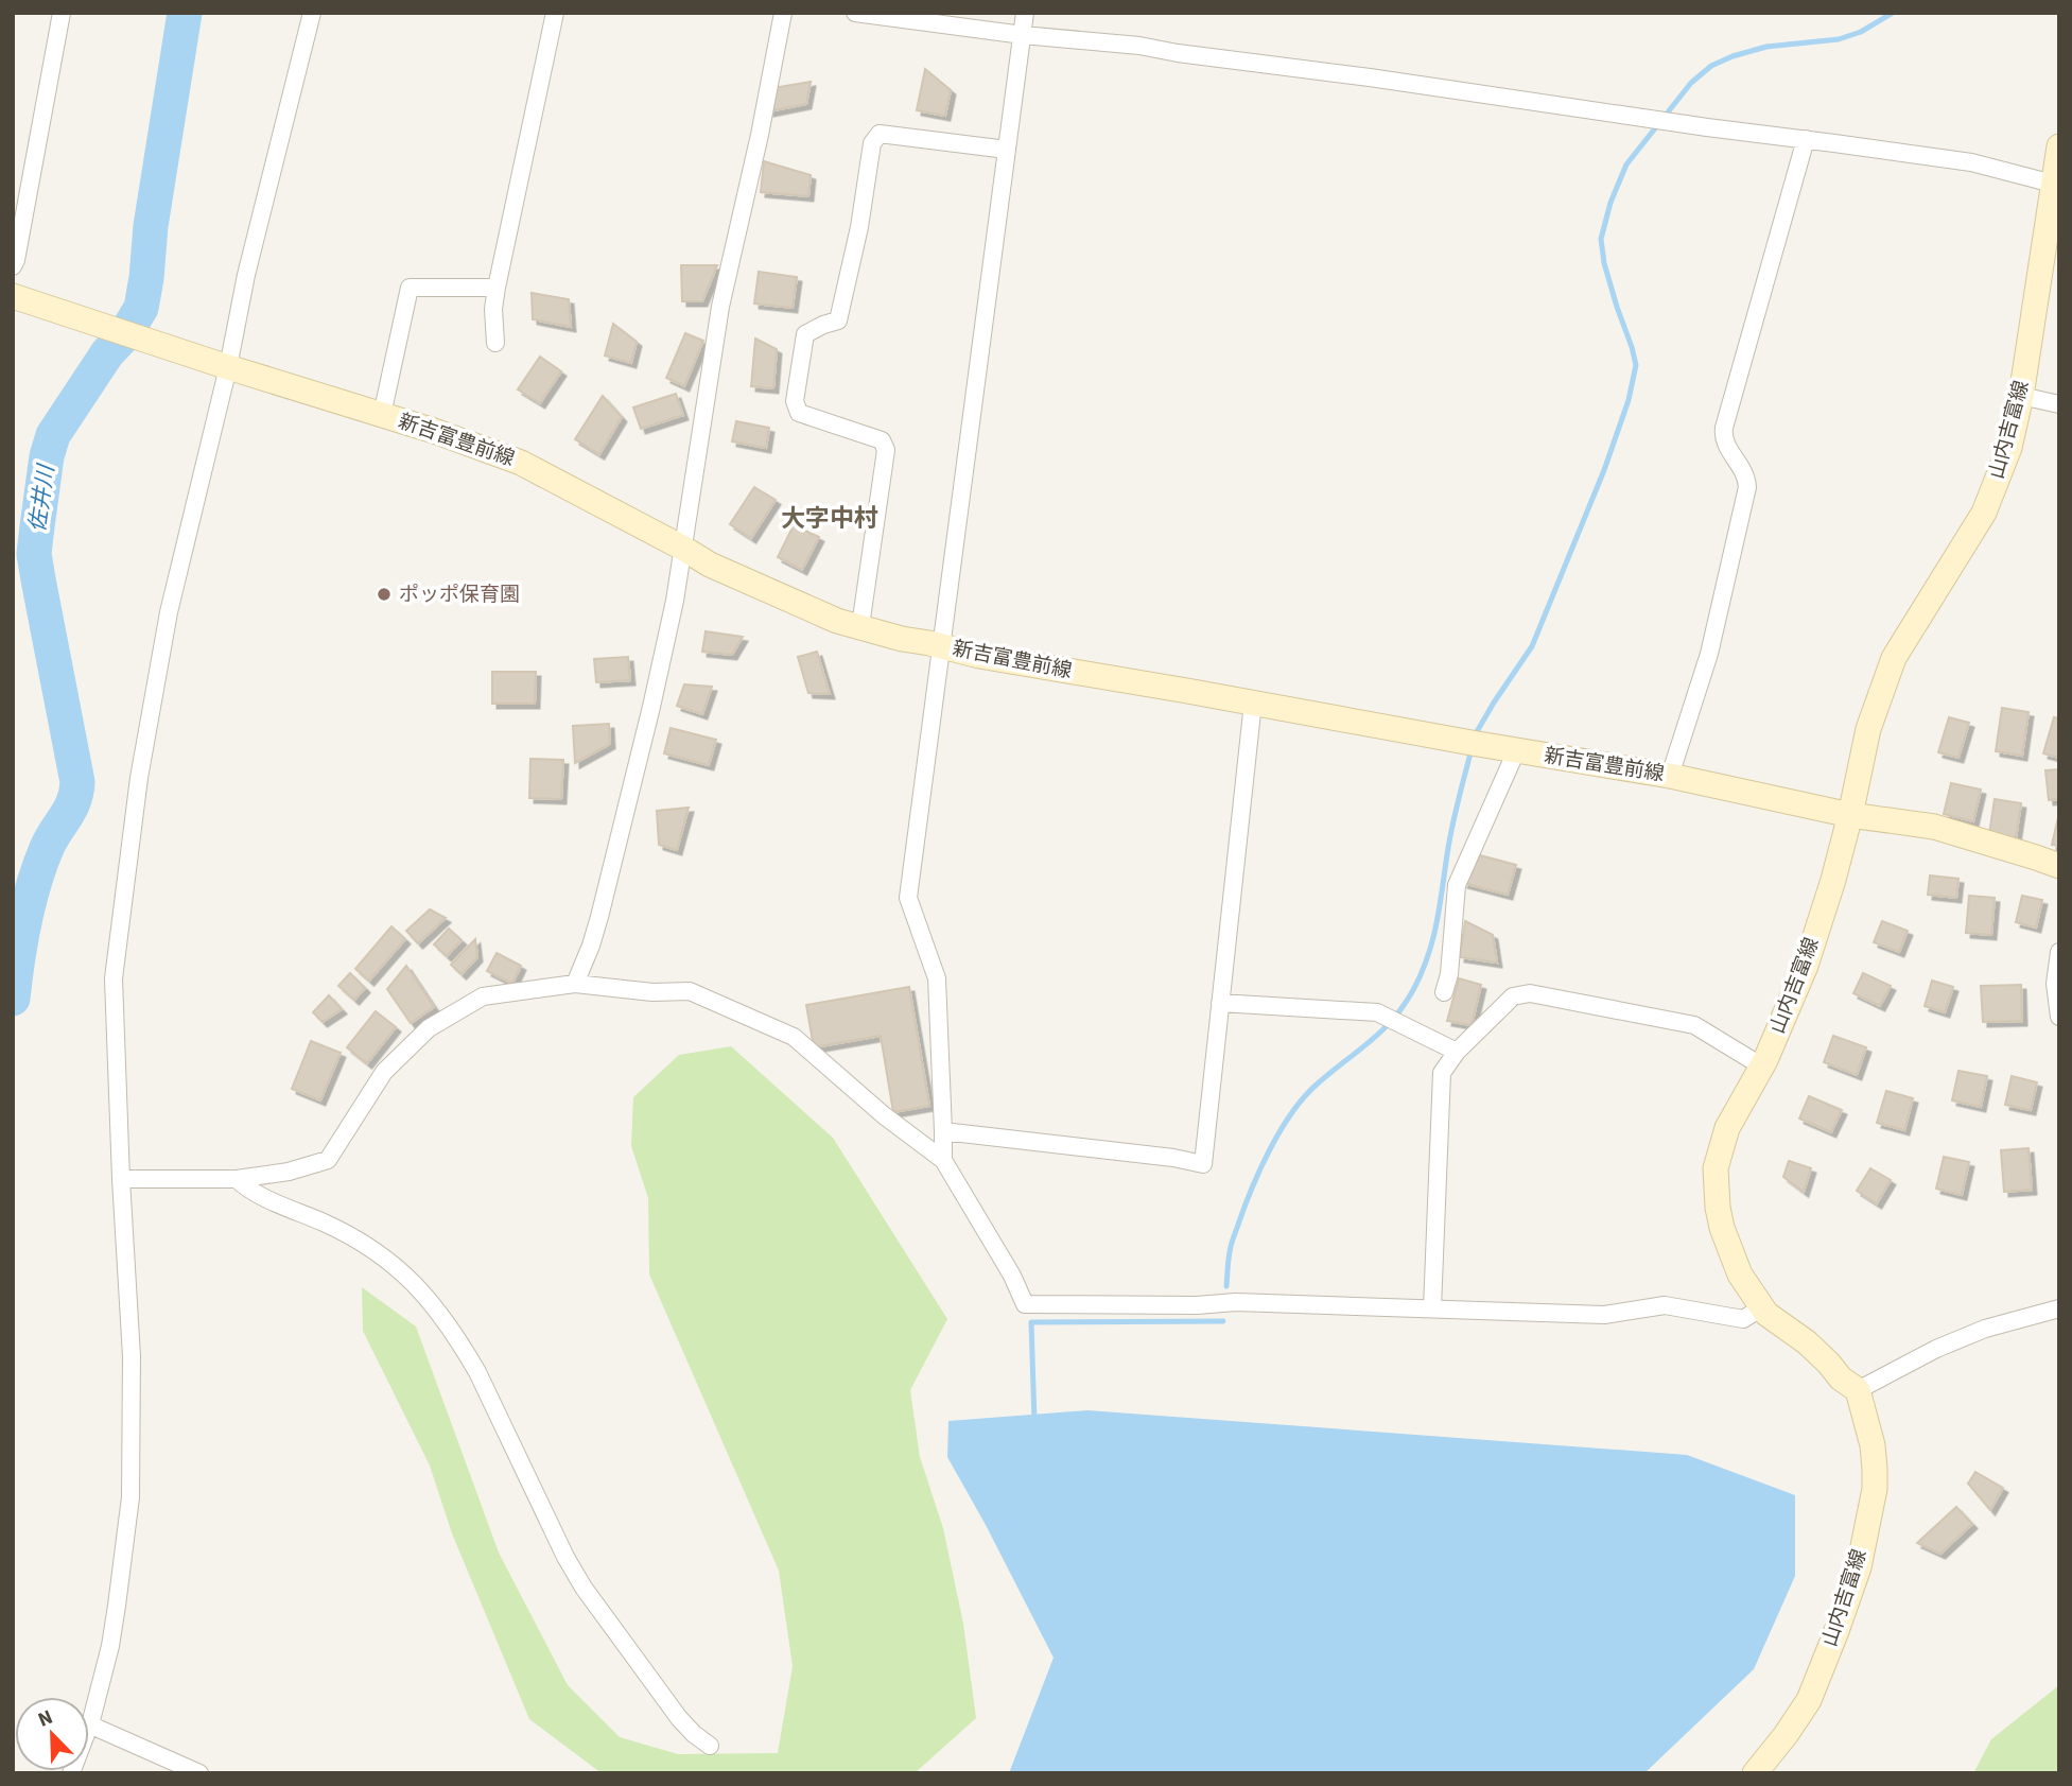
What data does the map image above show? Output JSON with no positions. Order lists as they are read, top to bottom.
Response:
{
  "streets": {
    "main road": ["山内吉富線", "新吉富豊前線"]
  },
  "crossings": [
    ["山内吉富線", "新吉富豊前線"]
  ],
  "districts": ["大字中村"],
  "water": ["佐井川"],
  "places": ["ポッポ保育園"],
  "north": "top left"
}
